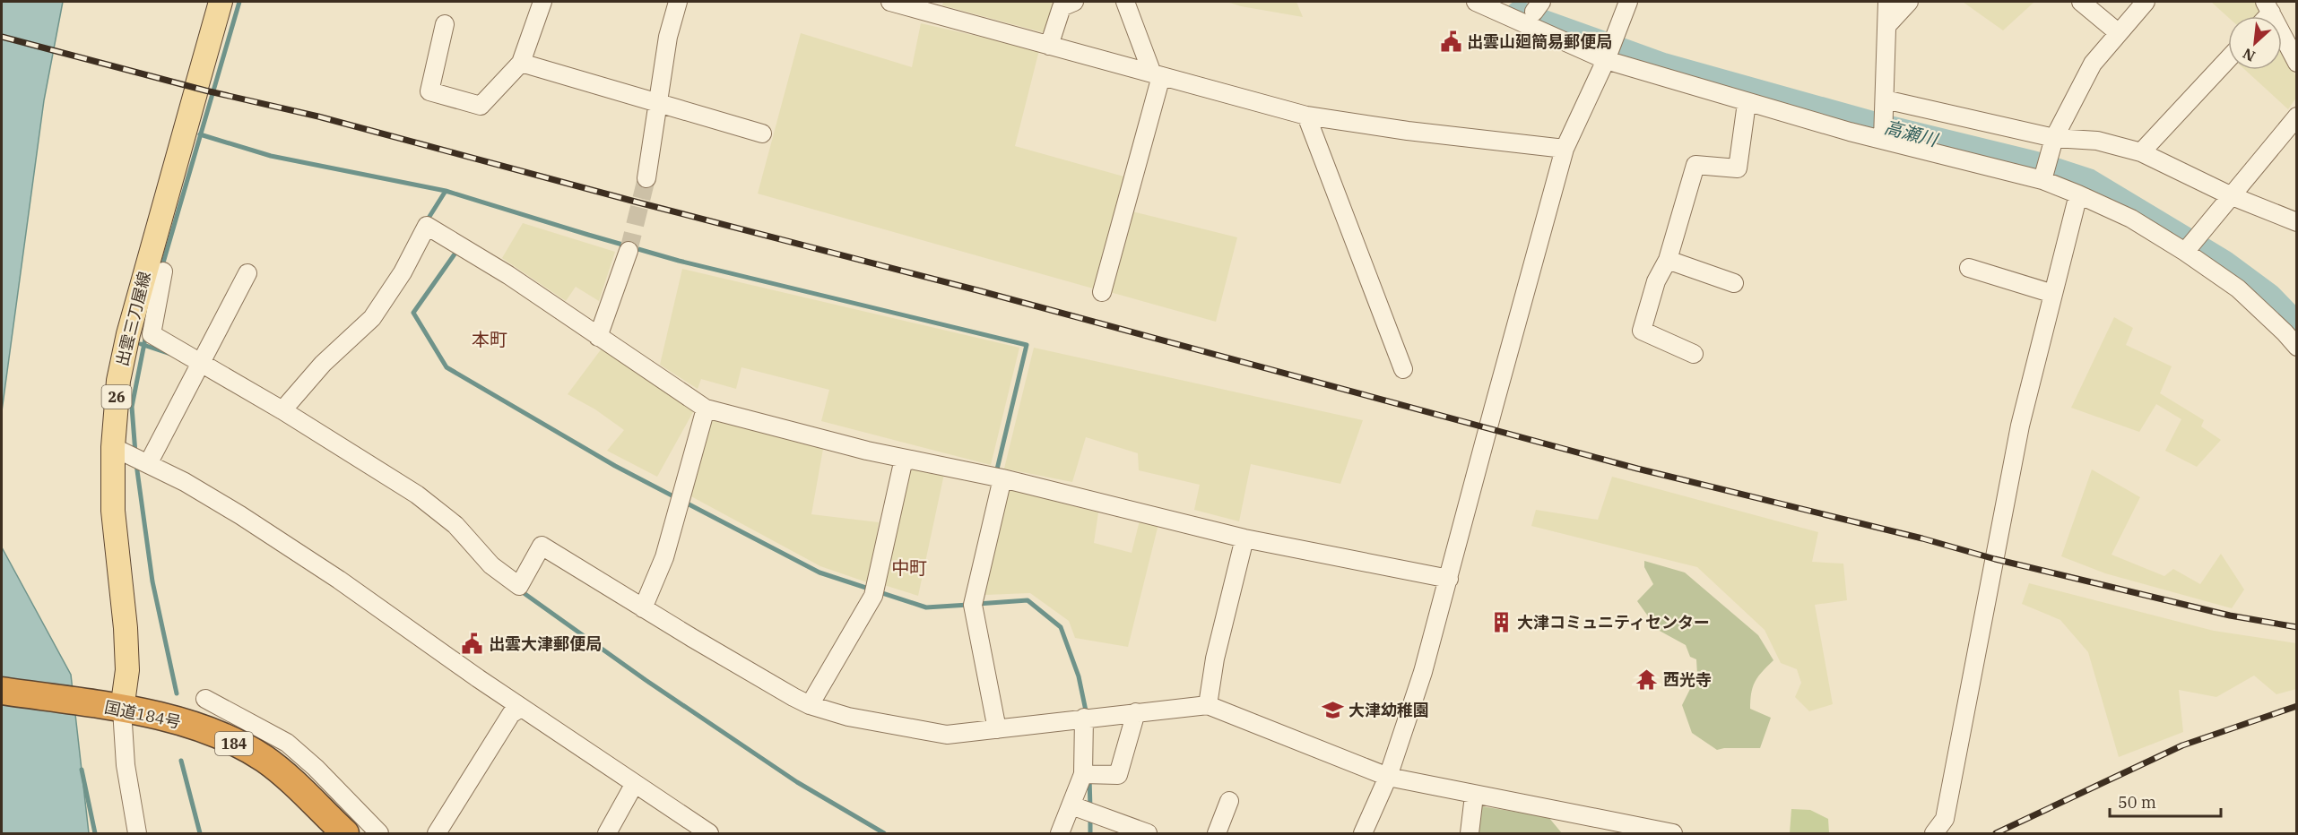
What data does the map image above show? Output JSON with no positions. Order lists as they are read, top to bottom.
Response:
{
  "streets": {
    "highway": ["国道184号", "184"],
    "main road": ["出雲三刀屋線", "26"]
  },
  "crossings": [
    ["出雲三刀屋線", "国道184号"]
  ],
  "districts": ["本町", "中町"],
  "water": ["高瀬川"],
  "places": {
    "public building": ["出雲山廻簡易郵便局", "出雲大津郵便局"],
    "building": ["大津コミュニティセンター"],
    "temple": ["西光寺"],
    "school or university": ["大津幼稚園"]
  },
  "scale_bar": "50 m",
  "north": "bottom left"
}
